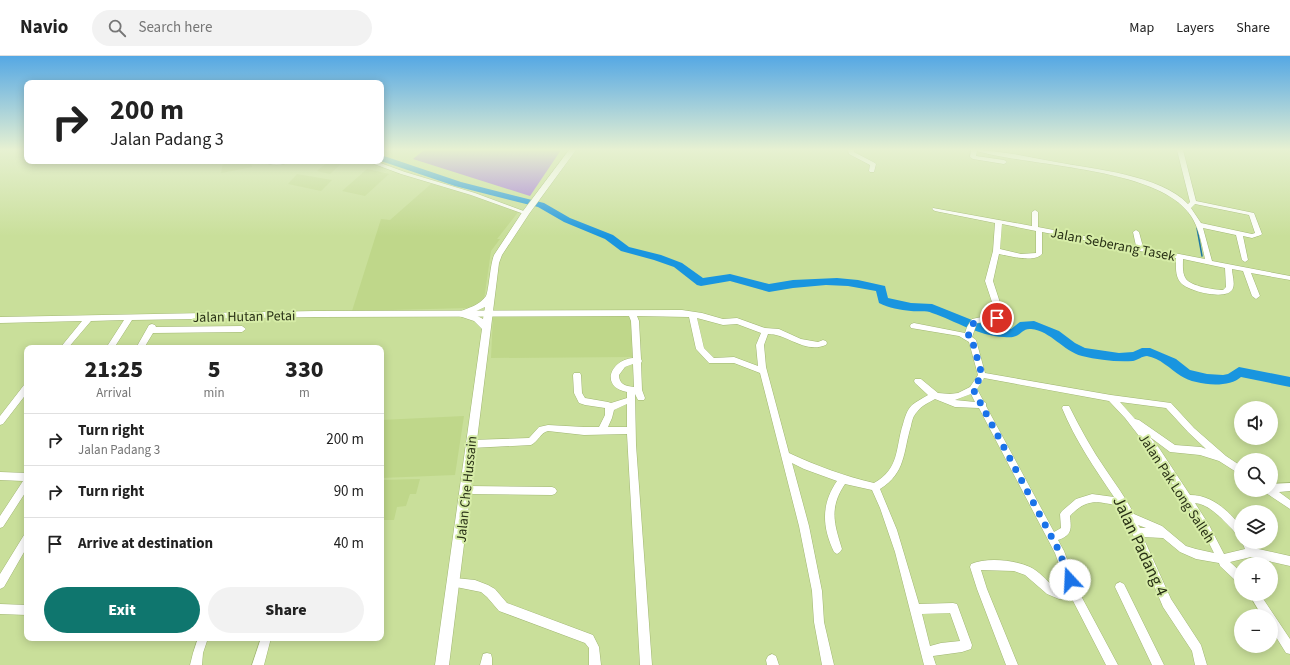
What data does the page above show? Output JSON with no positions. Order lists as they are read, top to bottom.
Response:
{
  "streets": {
    "main road": ["Jalan Che Hussain"],
    "street": [
      "Jalan Seberang Tasek",
      "Jalan Hutan Petai",
      "Jalan Pak Long Salleh",
      "Jalan Padang 4"
    ]
  },
  "crossings": [
    ["Jalan Hutan Petai", "Jalan Che Hussain"]
  ],
  "page": {
    "header": "Navio",
    "search": "Search here",
    "nav": ["Map", "Layers", "Share"],
    "turn": ["200 m", "Jalan Padang 3"],
    "eta": [
      "21:25",
      "Arrival",
      "5",
      "min",
      "330",
      "m"
    ],
    "map_buttons": ["+", "−"],
    "list": [
      {
        "name": "Turn right",
        "note": "Jalan Padang 3",
        "value": "200 m"
      },
      {
        "name": "Turn right",
        "value": "90 m"
      },
      {
        "name": "Arrive at destination",
        "value": "40 m"
      }
    ],
    "buttons": ["Exit", "Share"]
  }
}
